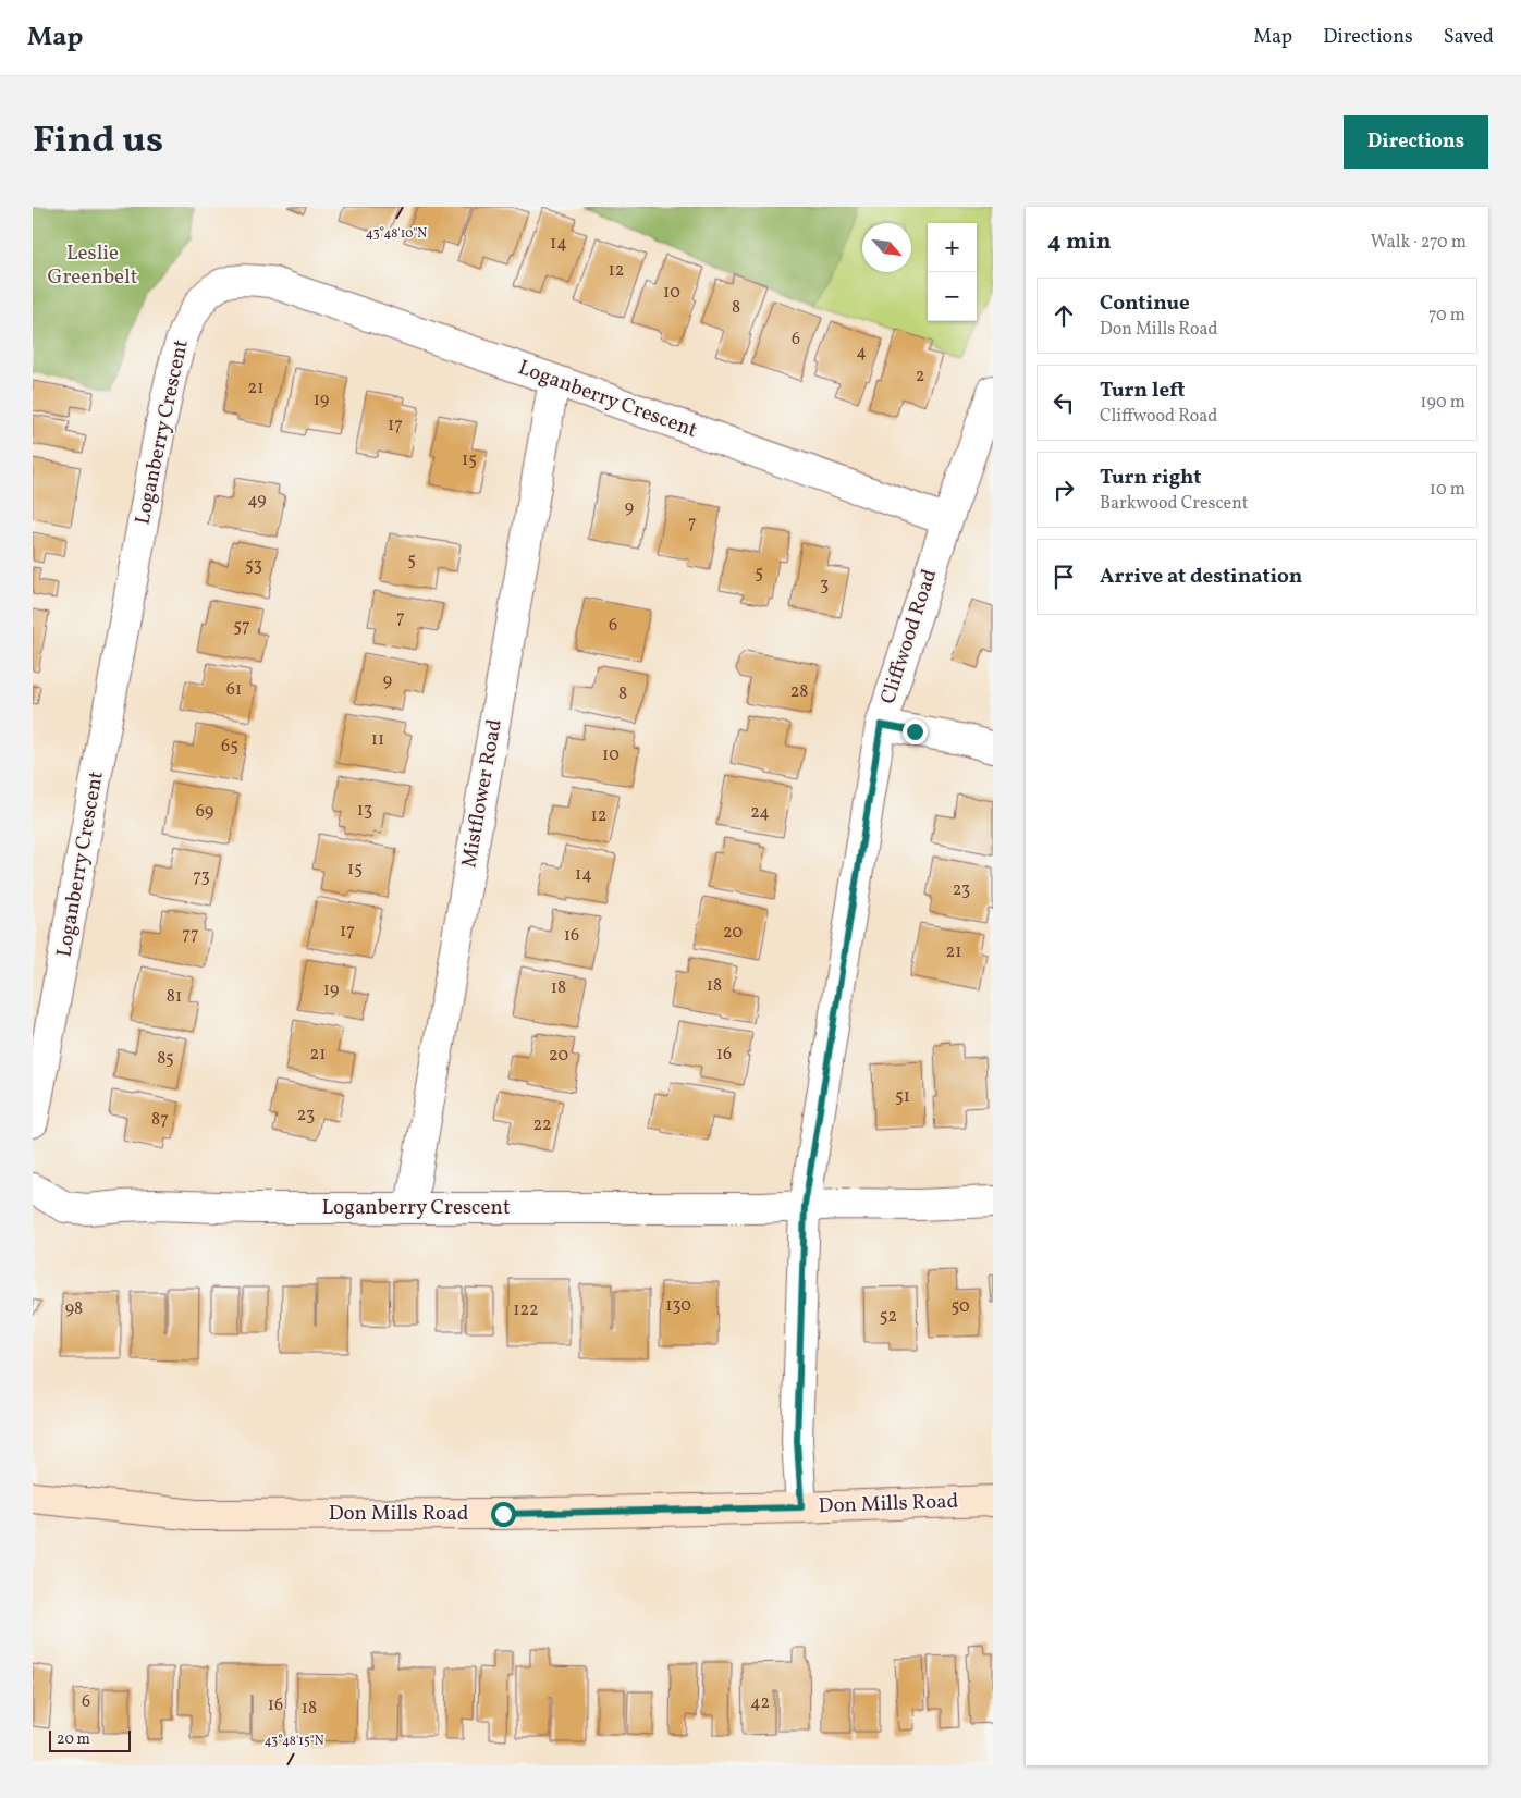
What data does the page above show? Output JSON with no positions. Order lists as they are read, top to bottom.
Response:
{
  "streets": {
    "main road": ["Don Mills Road"],
    "street": ["Loganberry Crescent", "Cliffwood Road", "Mistflower Road"]
  },
  "crossings": [
    ["Loganberry Crescent", "Cliffwood Road"],
    ["Loganberry Crescent", "Mistflower Road"],
    ["Cliffwood Road", "Don Mills Road"]
  ],
  "parks": ["Leslie Greenbelt"],
  "house_numbers": [
    "14",
    "12",
    "10",
    "8",
    "6",
    "4",
    "2",
    "21",
    "19",
    "17",
    "15",
    "49",
    "9",
    "7",
    "5",
    "53",
    "5",
    "3",
    "7",
    "6",
    "57",
    "9",
    "61",
    "28",
    "8",
    "11",
    "65",
    "10",
    "13",
    "69",
    "24",
    "12",
    "15",
    "14",
    "73",
    "23",
    "17",
    "20",
    "77",
    "16",
    "21",
    "18",
    "18",
    "19",
    "81",
    "21",
    "16",
    "20",
    "85",
    "51",
    "23",
    "87",
    "22",
    "130",
    "50",
    "98",
    "122",
    "52",
    "6",
    "42",
    "16",
    "18"
  ],
  "scale_bar": "20 m",
  "north": "bottom right",
  "page": {
    "header": "Map",
    "nav": ["Map", "Directions", "Saved"],
    "title": "Find us",
    "buttons": "Directions",
    "heading": ["4 min", "Walk · 270 m"],
    "map_buttons": ["+", "−"],
    "list": [
      ["Continue", "Don Mills Road", "70 m"],
      ["Turn left", "Cliffwood Road", "190 m"],
      ["Turn right", "Barkwood Crescent", "10 m"],
      "Arrive at destination"
    ],
    "scale": "20 m"
  },
  "coordinates": ["43°48'10\"N", "43°48'15\"N"]
}
